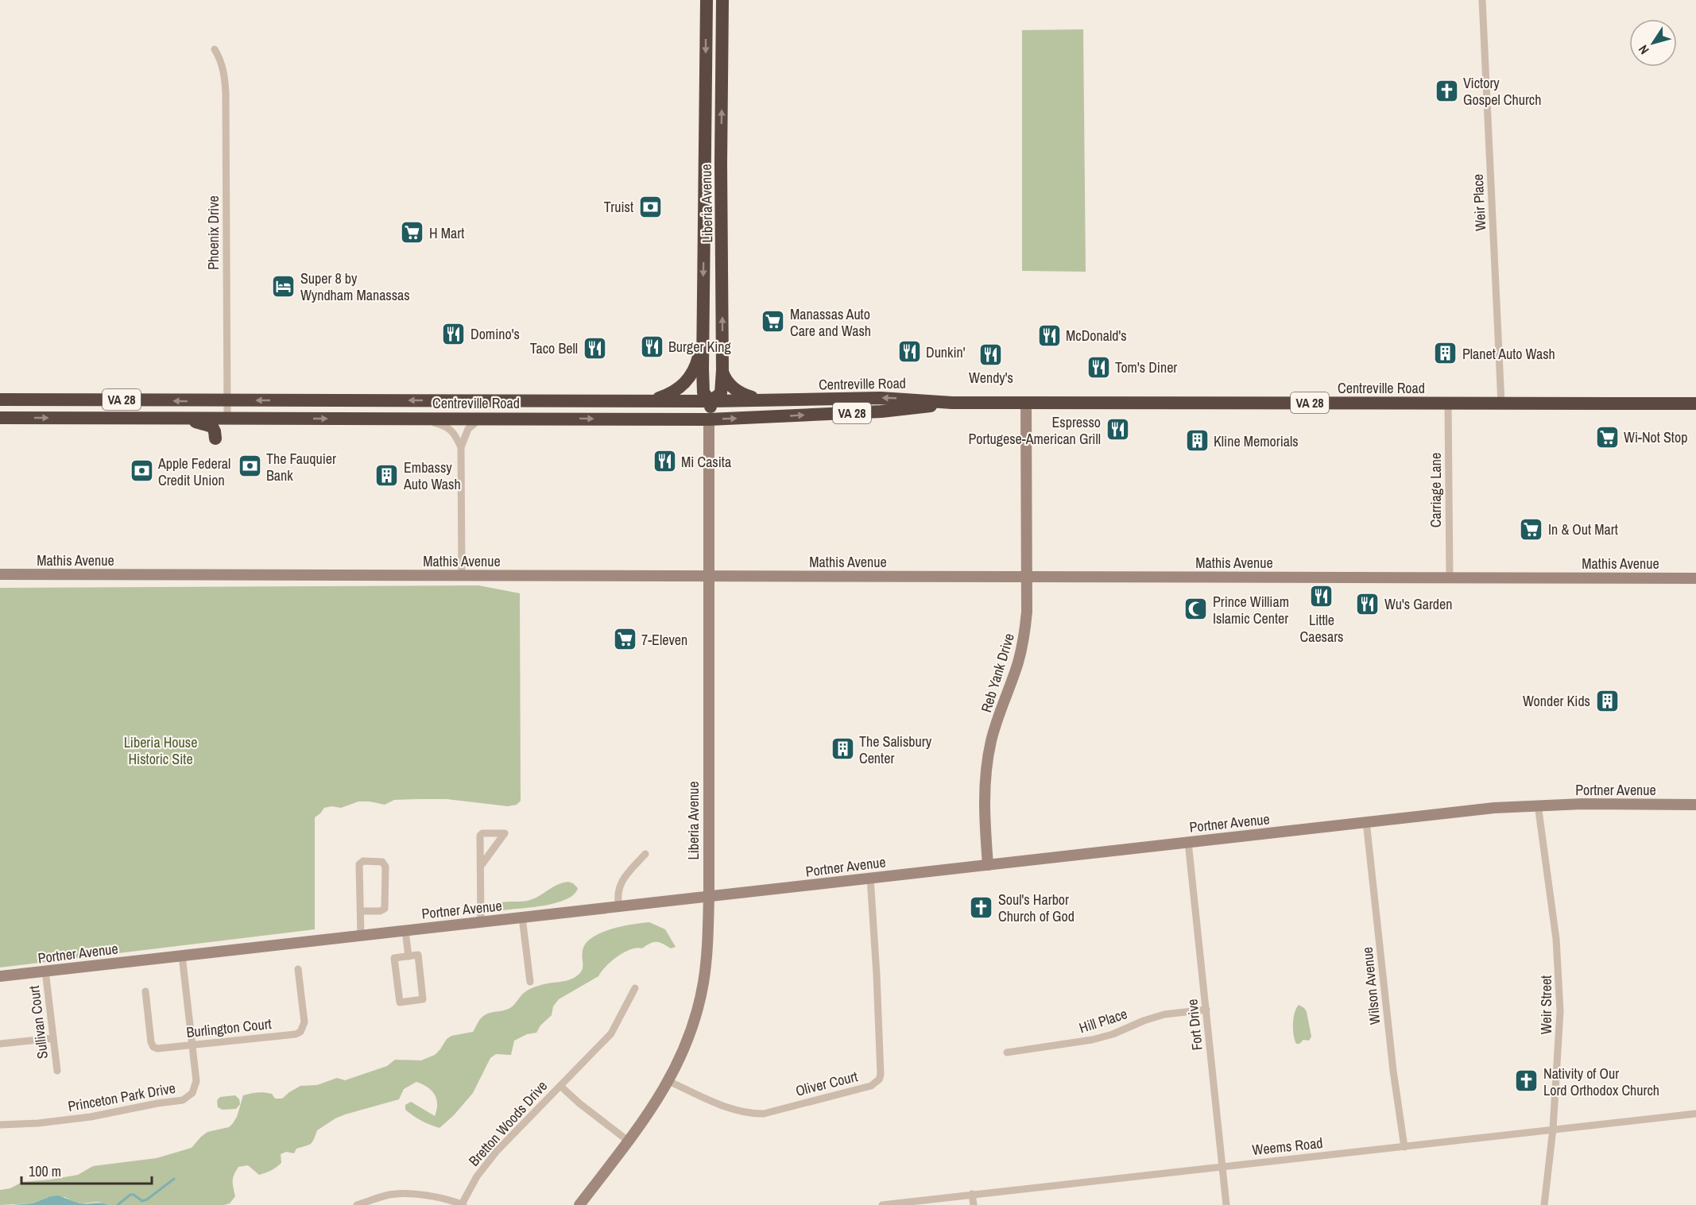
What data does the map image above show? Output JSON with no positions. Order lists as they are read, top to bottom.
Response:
{
  "streets": {
    "highway": ["Liberia Avenue", "Centreville Road", "VA 28"],
    "street": [
      "Weir Place",
      "Phoenix Drive",
      "Carriage Lane",
      "Mathis Avenue",
      "Reb Yank Drive",
      "Portner Avenue",
      "Wilson Avenue",
      "Weir Street",
      "Hill Place",
      "Sullivan Court",
      "Fort Drive",
      "Burlington Court",
      "Oliver Court",
      "Princeton Park Drive",
      "Bretton Woods Drive",
      "Weems Road"
    ]
  },
  "crossings": [
    ["Weir Place", "Centreville Road"],
    ["Liberia Avenue", "Centreville Road"],
    ["Liberia Avenue", "Mathis Avenue"],
    ["Liberia Avenue", "Portner Avenue"],
    ["Liberia Avenue", "Oliver Court"],
    ["Liberia Avenue", "Bretton Woods Drive"],
    ["Phoenix Drive", "Centreville Road"],
    ["Centreville Road", "Carriage Lane"],
    ["Centreville Road", "Reb Yank Drive"],
    ["Carriage Lane", "Mathis Avenue"],
    ["Mathis Avenue", "Reb Yank Drive"],
    ["Reb Yank Drive", "Portner Avenue"],
    ["Portner Avenue", "Wilson Avenue"],
    ["Portner Avenue", "Weir Street"],
    ["Portner Avenue", "Sullivan Court"],
    ["Portner Avenue", "Fort Drive"],
    ["Portner Avenue", "Oliver Court"],
    ["Portner Avenue", "Princeton Park Drive"],
    ["Wilson Avenue", "Weems Road"],
    ["Weir Street", "Weems Road"],
    ["Hill Place", "Fort Drive"],
    ["Fort Drive", "Weems Road"],
    ["Burlington Court", "Princeton Park Drive"]
  ],
  "parks": ["Liberia House Historic Site"],
  "places": {
    "church": ["Victory Gospel Church", "Soul's Harbor Church of God", "Nativity of Our Lord Orthodox Church"],
    "bank": ["Truist", "The Fauquier Bank", "Apple Federal Credit Union"],
    "supermarket": [
      "H Mart",
      "Manassas Auto Care and Wash",
      "Wi-Not Stop",
      "In & Out Mart",
      "7-Eleven"
    ],
    "hotel": ["Super 8 by Wyndham Manassas"],
    "restaurant": [
      "Domino's",
      "McDonald's",
      "Burger King",
      "Taco Bell",
      "Dunkin'",
      "Wendy's",
      "Tom's Diner",
      "Espresso Portugese-American Grill",
      "Mi Casita",
      "Little Caesars",
      "Wu's Garden"
    ],
    "building": [
      "Planet Auto Wash",
      "Kline Memorials",
      "Embassy Auto Wash",
      "Wonder Kids",
      "The Salisbury Center"
    ],
    "mosque": ["Prince William Islamic Center"]
  },
  "scale_bar": "100 m",
  "north": "bottom left"
}
